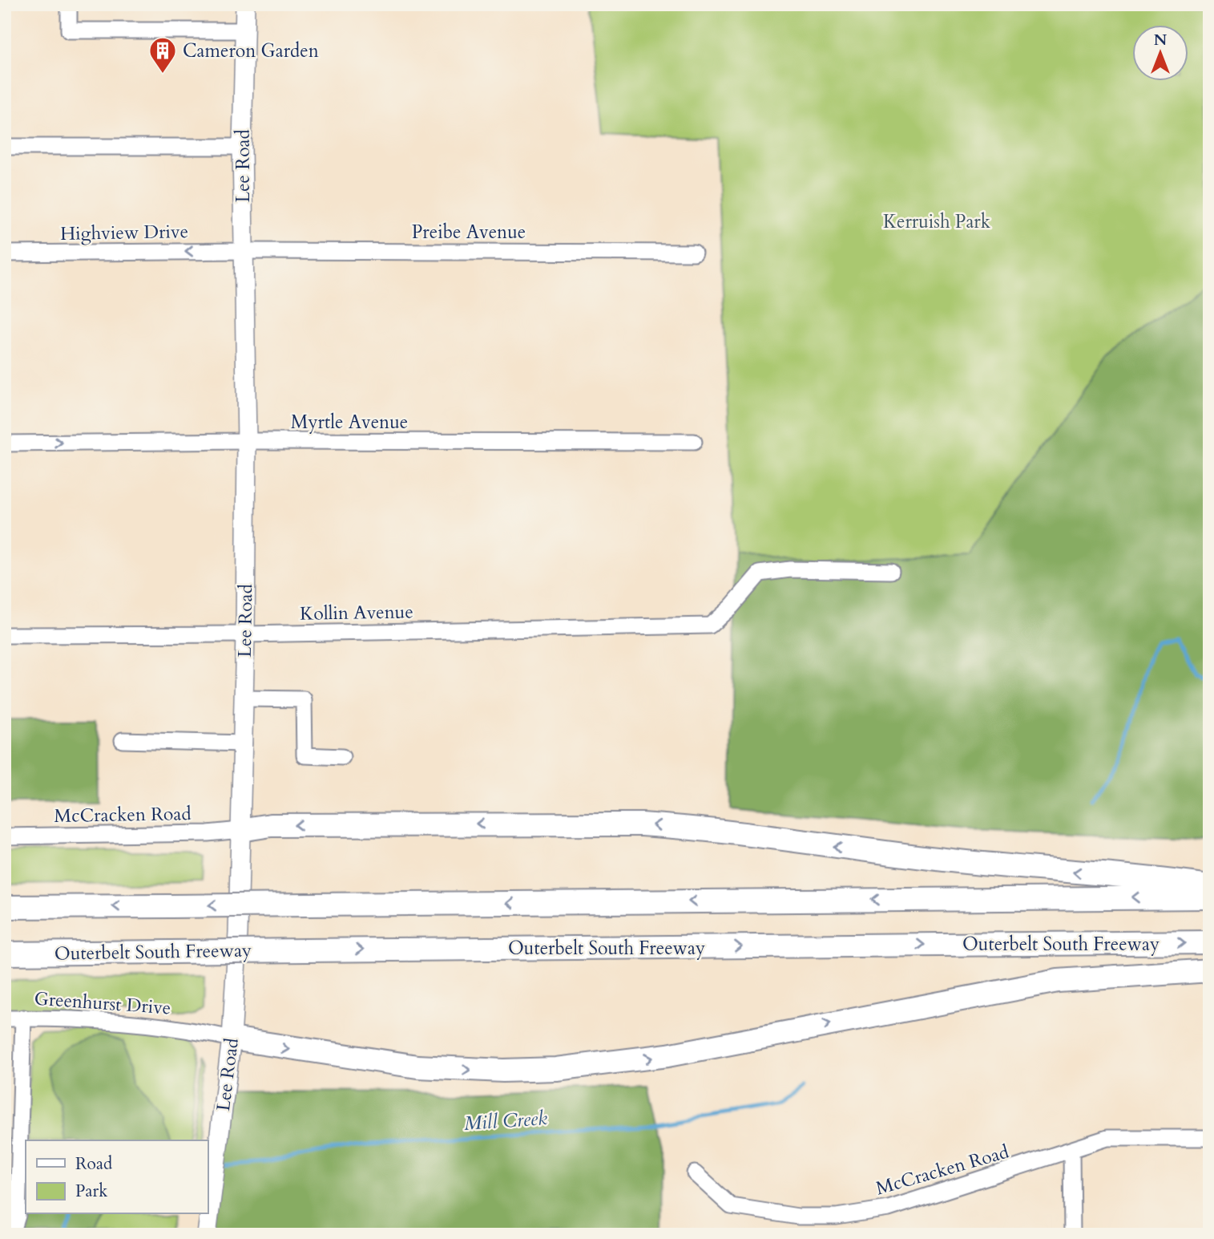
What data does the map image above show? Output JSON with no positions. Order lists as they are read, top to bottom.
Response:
{
  "streets": {
    "highway": ["Outerbelt South Freeway"],
    "main road": ["Lee Road"],
    "street": [
      "Preibe Avenue",
      "Highview Drive",
      "Myrtle Avenue",
      "Kollin Avenue",
      "McCracken Road",
      "Greenhurst Drive"
    ]
  },
  "crossings": [
    ["Lee Road", "Preibe Avenue"],
    ["Lee Road", "Highview Drive"],
    ["Lee Road", "Myrtle Avenue"],
    ["Lee Road", "Kollin Avenue"],
    ["Lee Road", "McCracken Road"],
    ["Lee Road", "Greenhurst Drive"],
    ["Preibe Avenue", "Highview Drive"]
  ],
  "one_way": ["Myrtle Avenue"],
  "water": ["Mill Creek"],
  "parks": ["Kerruish Park"],
  "places": {
    "building": ["Cameron Garden"]
  },
  "legend": ["Road", "Park"],
  "north": "top"
}
